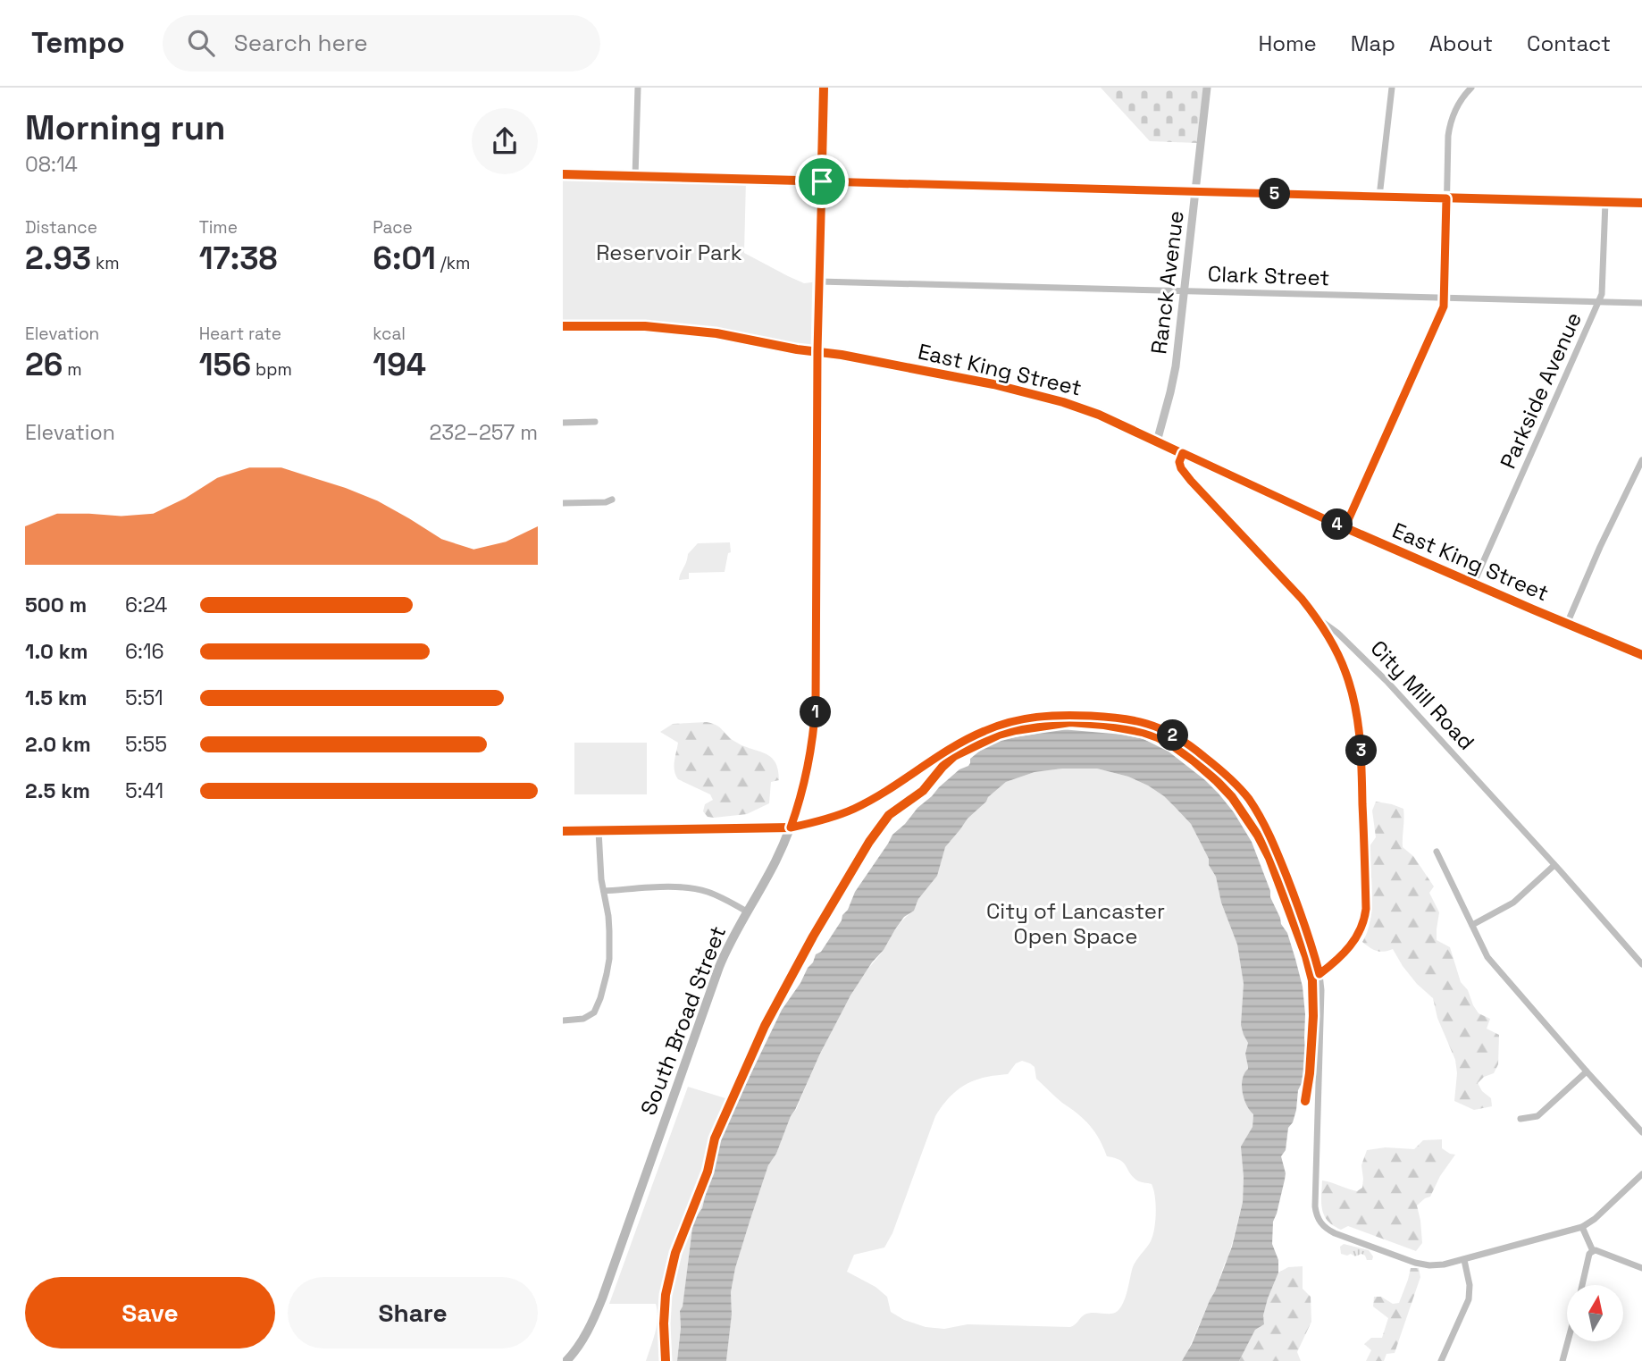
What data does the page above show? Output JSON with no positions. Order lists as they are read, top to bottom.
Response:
{
  "streets": {
    "main road": ["East King Street", "South Broad Street"],
    "street": [
      "Clark Street",
      "Ranck Avenue",
      "Parkside Avenue",
      "City Mill Road"
    ]
  },
  "crossings": [
    ["Clark Street", "Ranck Avenue"],
    ["Clark Street", "Parkside Avenue"],
    ["Ranck Avenue", "East King Street"],
    ["East King Street", "Parkside Avenue"],
    ["East King Street", "City Mill Road"],
    ["East King Street", "South Broad Street"]
  ],
  "parks": ["Reservoir Park", "City of Lancaster Open Space"],
  "north": "top",
  "page": {
    "header": "Tempo",
    "search": "Search here",
    "nav": [
      "Home",
      "Map",
      "About",
      "Contact"
    ],
    "heading": ["Morning run", "08:14"],
    "pins": [
      "5",
      "4",
      "1",
      "2",
      "3"
    ],
    "stats": [
      ["Distance", "2.93 km"],
      ["Time", "17:38"],
      ["Pace", "6:01 /km"],
      ["Elevation", "26 m"],
      ["Heart rate", "156 bpm"],
      ["kcal", "194"]
    ],
    "chart": ["Elevation", "232–257 m"],
    "list": [
      {
        "name": "500 m",
        "note": "6:24"
      },
      {
        "name": "1.0 km",
        "note": "6:16"
      },
      {
        "name": "1.5 km",
        "note": "5:51"
      },
      {
        "name": "2.0 km",
        "note": "5:55"
      },
      {
        "name": "2.5 km",
        "note": "5:41"
      }
    ],
    "buttons": ["Save", "Share"]
  }
}
